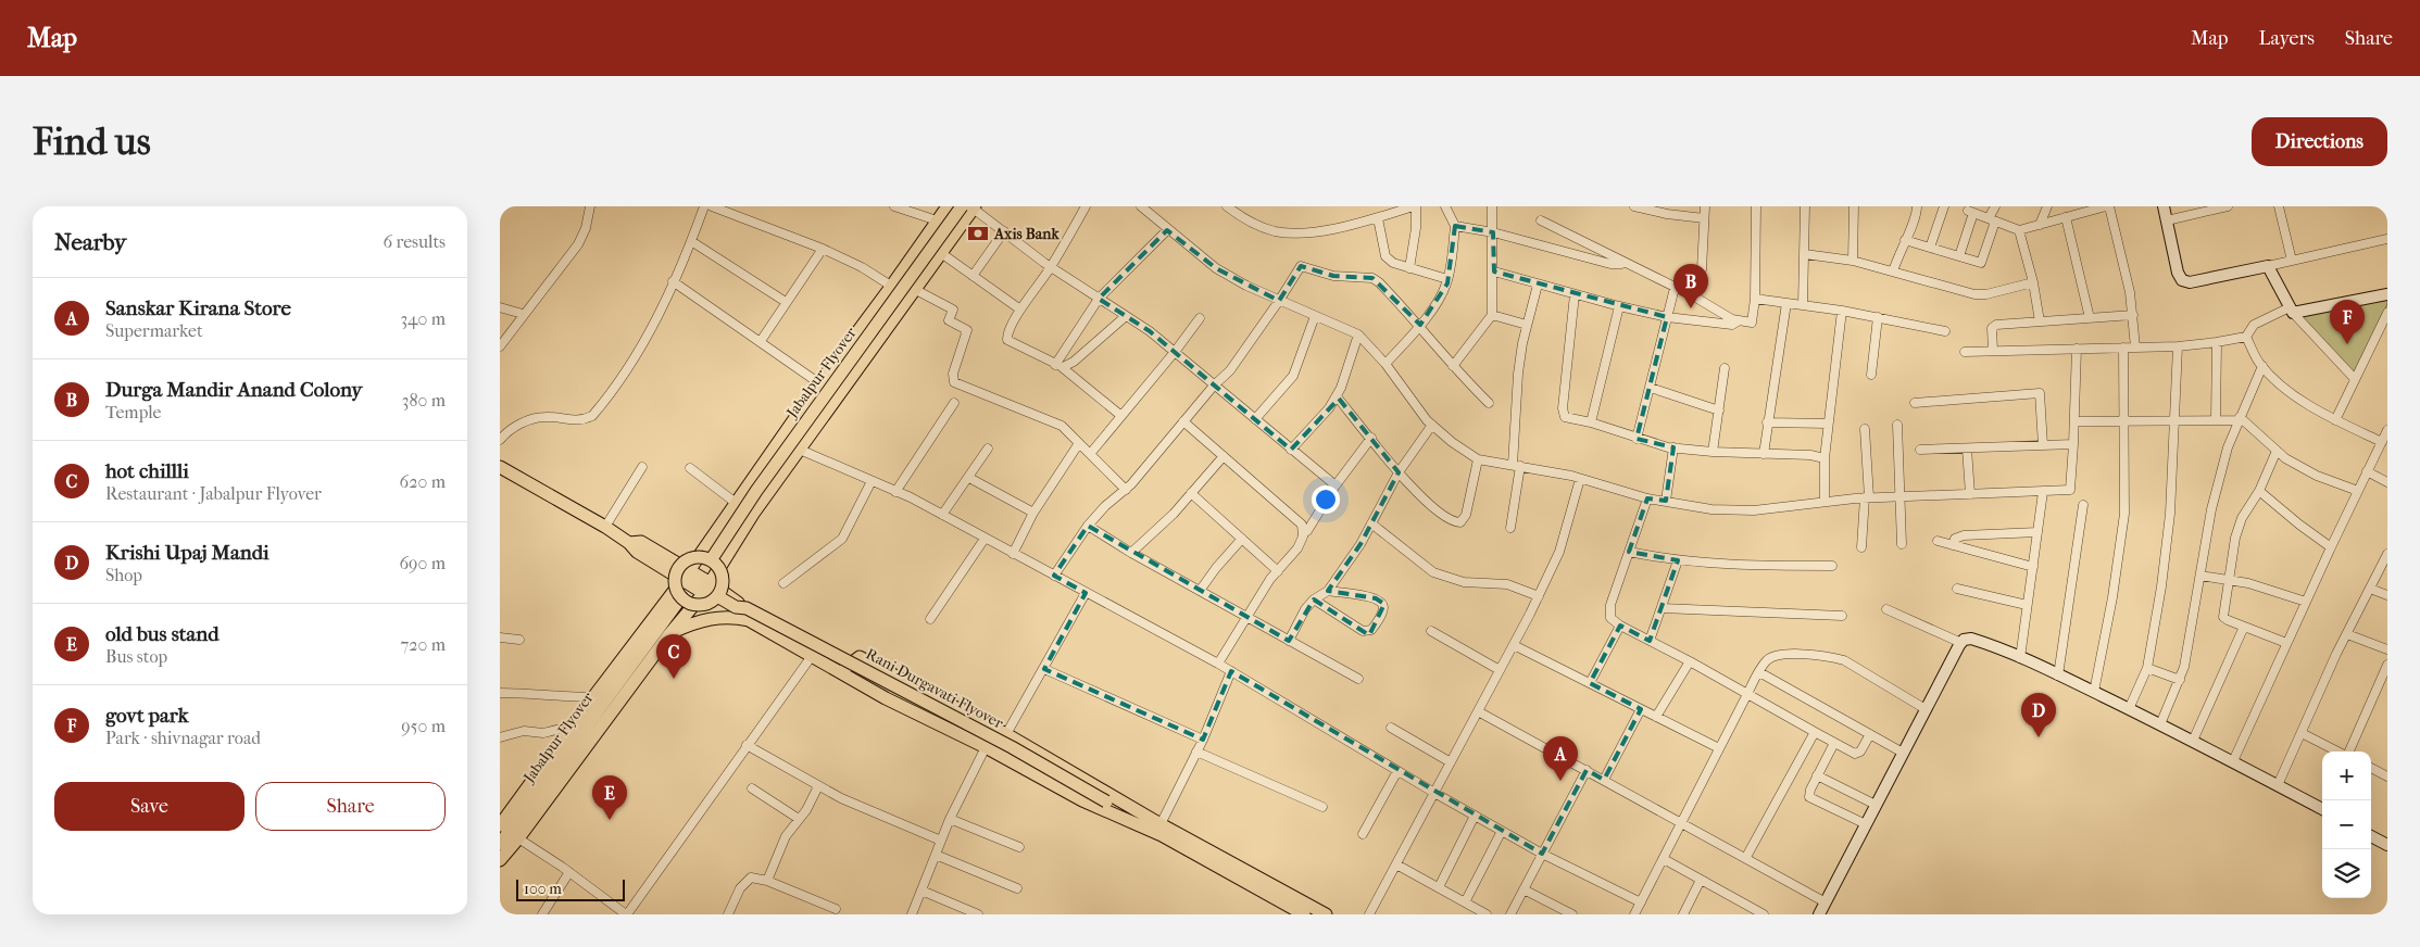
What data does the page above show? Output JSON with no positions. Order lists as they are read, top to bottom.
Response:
{
  "streets": {
    "main road": ["Jabalpur Flyover", "Rani Durgavati Flyover"]
  },
  "places": {
    "bank": ["Axis Bank"]
  },
  "scale_bar": "100 m",
  "page": {
    "header": "Map",
    "nav": ["Map", "Layers", "Share"],
    "buttons": [
      "Directions",
      ["Save", "Share"]
    ],
    "title": "Find us",
    "heading": ["Nearby", "6 results"],
    "pins": [
      "B",
      "F",
      "C",
      "D",
      "A",
      "E"
    ],
    "list": [
      {
        "mark": "A",
        "name": "Sanskar Kirana Store",
        "note": "Supermarket",
        "value": "340 m"
      },
      {
        "mark": "B",
        "name": "Durga Mandir Anand Colony",
        "note": "Temple",
        "value": "380 m"
      },
      {
        "mark": "C",
        "name": "hot chillli",
        "note": "Restaurant · Jabalpur Flyover",
        "value": "620 m"
      },
      {
        "mark": "D",
        "name": "Krishi Upaj Mandi",
        "note": "Shop",
        "value": "690 m"
      },
      {
        "mark": "E",
        "name": "old bus stand",
        "note": "Bus stop",
        "value": "720 m"
      },
      {
        "mark": "F",
        "name": "govt park",
        "note": "Park · shivnagar road",
        "value": "950 m"
      }
    ],
    "map_buttons": ["+", "−"],
    "scale": "100 m"
  }
}
